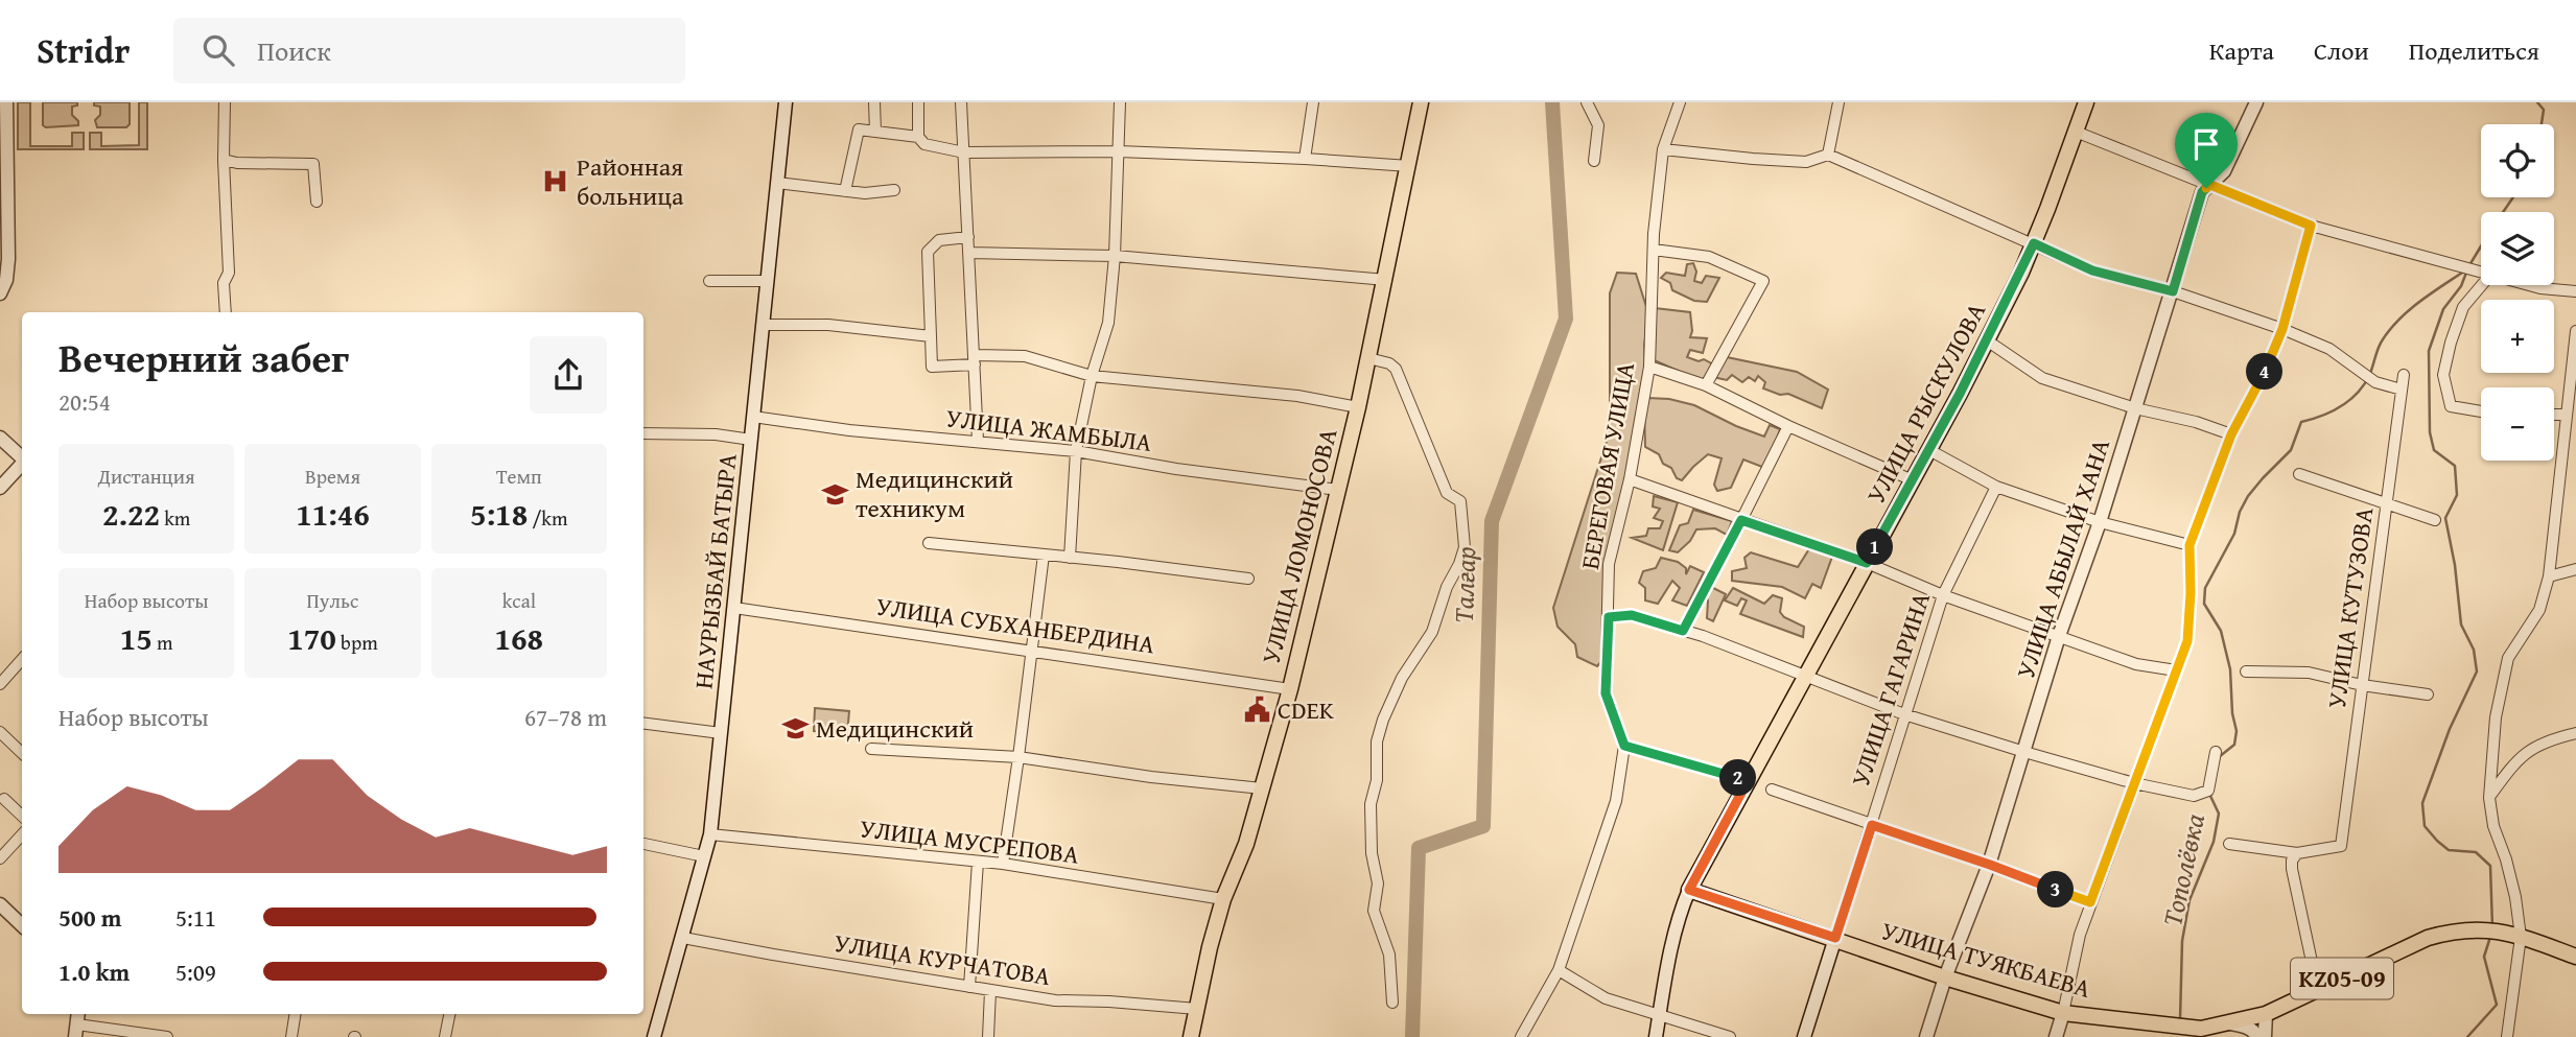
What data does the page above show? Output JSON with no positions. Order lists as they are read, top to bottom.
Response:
{
  "streets": {
    "main road": [
      "УЛИЦА РЫСКУЛОВА",
      "УЛИЦА ЛОМОНОСОВА",
      "УЛИЦА ТУЯКБАЕВА",
      "KZ05-09"
    ],
    "street": [
      "УЛИЦА ЖАМБЫЛА",
      "БЕРЕГОВАЯ УЛИЦА",
      "УЛИЦА АБЫЛАЙ ХАНА",
      "НАУРЫЗБАЙ БАТЫРА",
      "УЛИЦА КУТУЗОВА",
      "УЛИЦА СУБХАНБЕРДИНА",
      "УЛИЦА ГАГАРИНА",
      "УЛИЦА МУСРЕПОВА",
      "УЛИЦА КУРЧАТОВА"
    ]
  },
  "crossings": [
    ["УЛИЦА РЫСКУЛОВА", "УЛИЦА ТУЯКБАЕВА"],
    ["УЛИЦА ЖАМБЫЛА", "УЛИЦА ЛОМОНОСОВА"],
    ["УЛИЦА ЖАМБЫЛА", "НАУРЫЗБАЙ БАТЫРА"],
    ["УЛИЦА ЛОМОНОСОВА", "УЛИЦА СУБХАНБЕРДИНА"],
    ["УЛИЦА ЛОМОНОСОВА", "УЛИЦА МУСРЕПОВА"],
    ["УЛИЦА ЛОМОНОСОВА", "УЛИЦА КУРЧАТОВА"],
    ["УЛИЦА АБЫЛАЙ ХАНА", "УЛИЦА ТУЯКБАЕВА"],
    ["НАУРЫЗБАЙ БАТЫРА", "УЛИЦА СУБХАНБЕРДИНА"],
    ["НАУРЫЗБАЙ БАТЫРА", "УЛИЦА МУСРЕПОВА"],
    ["НАУРЫЗБАЙ БАТЫРА", "УЛИЦА КУРЧАТОВА"],
    ["УЛИЦА ГАГАРИНА", "УЛИЦА ТУЯКБАЕВА"],
    ["УЛИЦА ТУЯКБАЕВА", "KZ05-09"]
  ],
  "water": ["Талғар", "Тополёвка"],
  "places": {
    "hospital": ["Районная больница"],
    "school or university": ["Медицинский техникум", "Медицинский"],
    "public building": ["CDEK"]
  },
  "page": {
    "header": "Stridr",
    "search": "Поиск",
    "nav": ["Карта", "Слои", "Поделиться"],
    "map_buttons": ["+", "−"],
    "heading": ["Вечерний забег", "20:54"],
    "pins": [
      "4",
      "1",
      "2",
      "3"
    ],
    "stats": [
      ["Дистанция", "2.22 km"],
      ["Время", "11:46"],
      ["Темп", "5:18 /km"],
      ["Набор высоты", "15 m"],
      ["Пульс", "170 bpm"],
      ["kcal", "168"]
    ],
    "chart": ["Набор высоты", "67–78 m"],
    "list": [
      {
        "name": "500 m",
        "note": "5:11"
      },
      {
        "name": "1.0 km",
        "note": "5:09"
      }
    ]
  }
}
